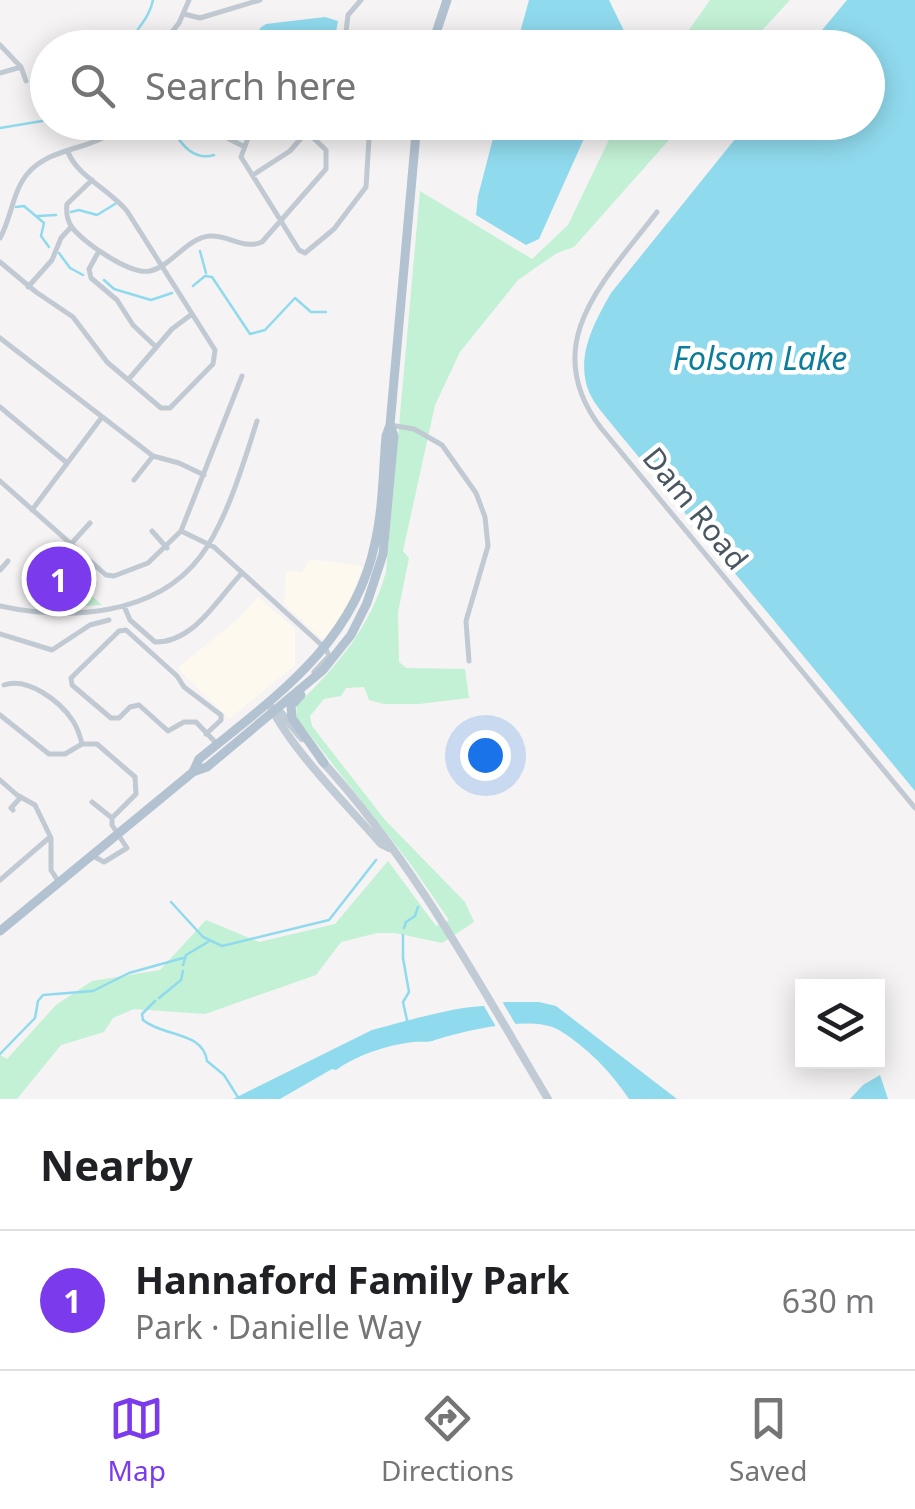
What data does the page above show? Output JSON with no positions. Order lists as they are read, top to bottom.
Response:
{
  "streets": {
    "street": ["Dam Road"]
  },
  "water": ["Folsom Lake"],
  "page": {
    "search": "Search here",
    "pins": "1",
    "heading": "Nearby",
    "list": [
      {
        "mark": "1",
        "name": "Hannaford Family Park",
        "note": "Park · Danielle Way",
        "value": "630 m"
      }
    ],
    "nav": ["Map", "Directions", "Saved"]
  }
}
